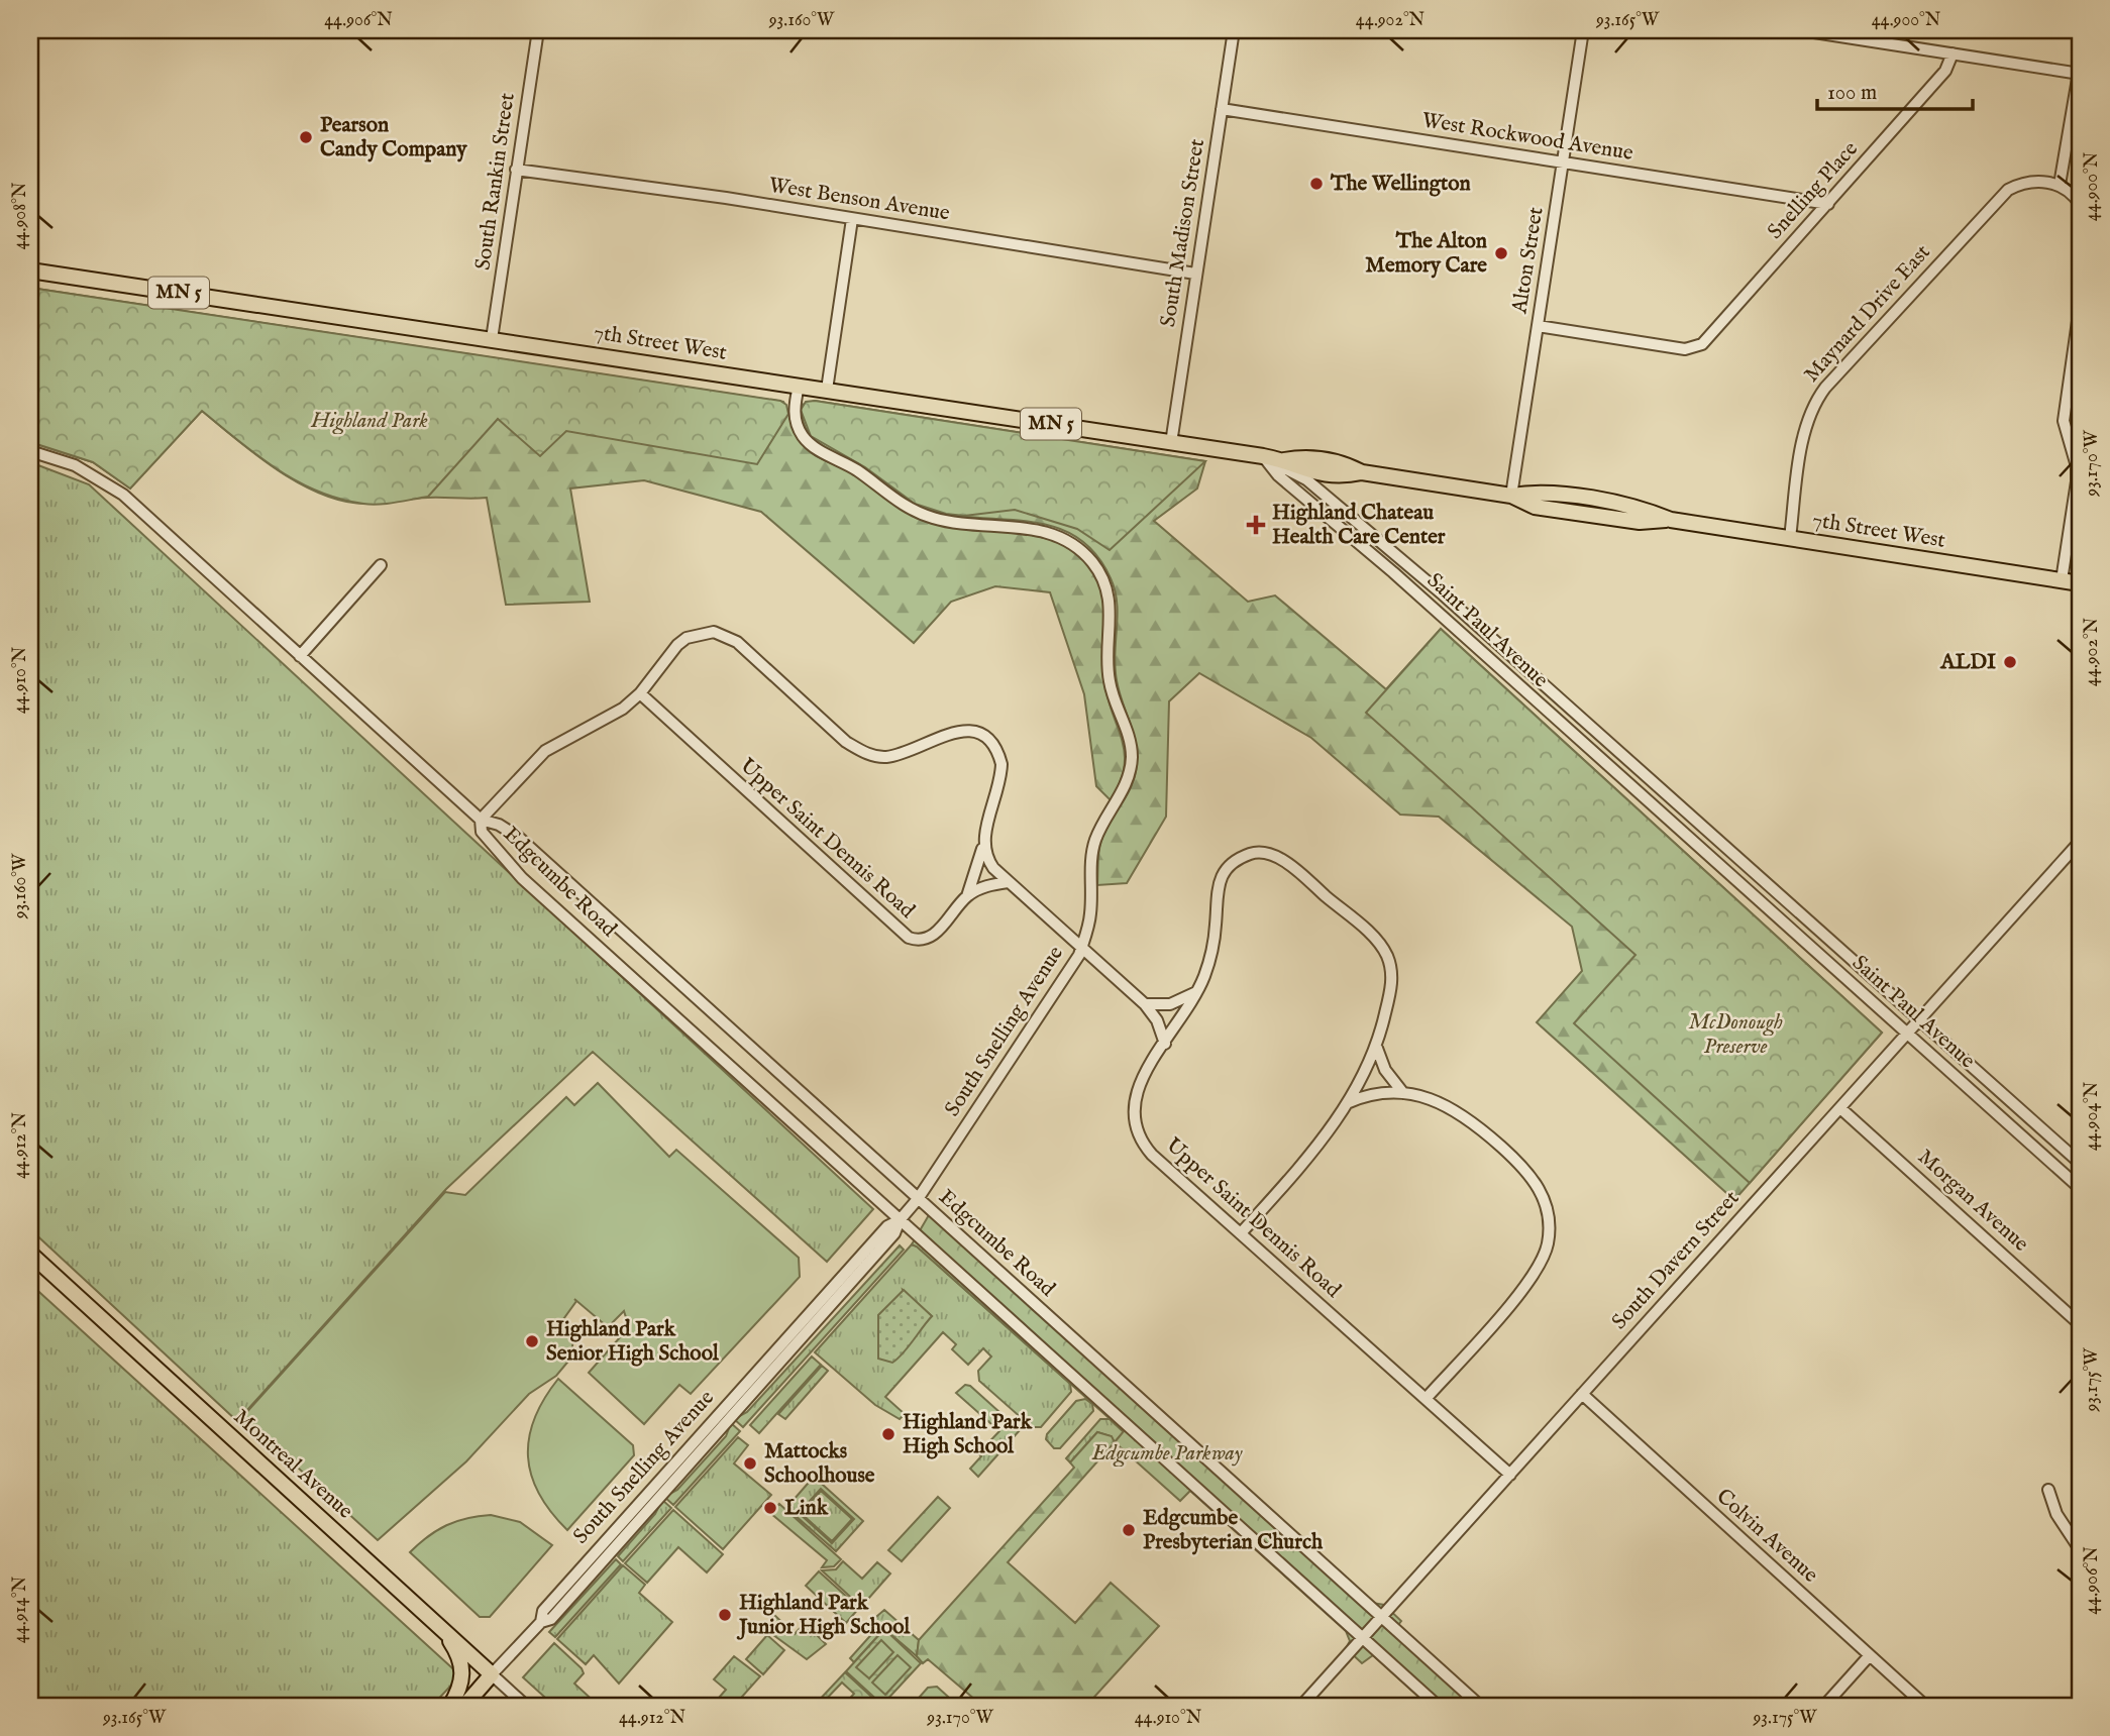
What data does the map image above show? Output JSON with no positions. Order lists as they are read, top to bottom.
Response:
{
  "streets": {
    "main road": ["MN 5", "7th Street West", "Montreal Avenue"],
    "street": [
      "West Rockwood Avenue",
      "South Rankin Street",
      "Snelling Place",
      "West Benson Avenue",
      "South Madison Street",
      "Alton Street",
      "Maynard Drive East",
      "Saint Paul Avenue",
      "Upper Saint Dennis Road",
      "Edgcumbe Road",
      "South Snelling Avenue",
      "Morgan Avenue",
      "South Davern Street",
      "Colvin Avenue"
    ]
  },
  "crossings": [
    ["West Rockwood Avenue", "Snelling Place"],
    ["West Rockwood Avenue", "South Madison Street"],
    ["West Rockwood Avenue", "Alton Street"],
    ["South Rankin Street", "West Benson Avenue"],
    ["South Rankin Street", "7th Street West"],
    ["Snelling Place", "Alton Street"],
    ["West Benson Avenue", "South Madison Street"],
    ["South Madison Street", "7th Street West"],
    ["Alton Street", "7th Street West"],
    ["Maynard Drive East", "7th Street West"],
    ["7th Street West", "Saint Paul Avenue"],
    ["7th Street West", "South Snelling Avenue"],
    ["Saint Paul Avenue", "South Davern Street"],
    ["Upper Saint Dennis Road", "South Davern Street"],
    ["Edgcumbe Road", "South Snelling Avenue"],
    ["Edgcumbe Road", "South Davern Street"],
    ["South Snelling Avenue", "Montreal Avenue"],
    ["Morgan Avenue", "South Davern Street"],
    ["South Davern Street", "Colvin Avenue"]
  ],
  "parks": ["Highland Park", "McDonough Preserve", "Edgcumbe Parkway"],
  "places": {
    "other": [
      "Pearson Candy Company",
      "The Wellington",
      "The Alton Memory Care",
      "ALDI",
      "Highland Park Senior High School",
      "Highland Park High School",
      "Mattocks Schoolhouse",
      "Link",
      "Edgcumbe Presbyterian Church",
      "Highland Park Junior High School"
    ],
    "health": ["Highland Chateau Health Care Center"]
  },
  "scale_bar": "100 m",
  "coordinates": [
    "44.906°N",
    "93.160°W",
    "44.902°N",
    "93.165°W",
    "44.900°N",
    "44.908°N",
    "93.170°W",
    "44.910°N",
    "44.904°N",
    "44.912°N",
    "93.175°W",
    "44.914°N"
  ]
}
